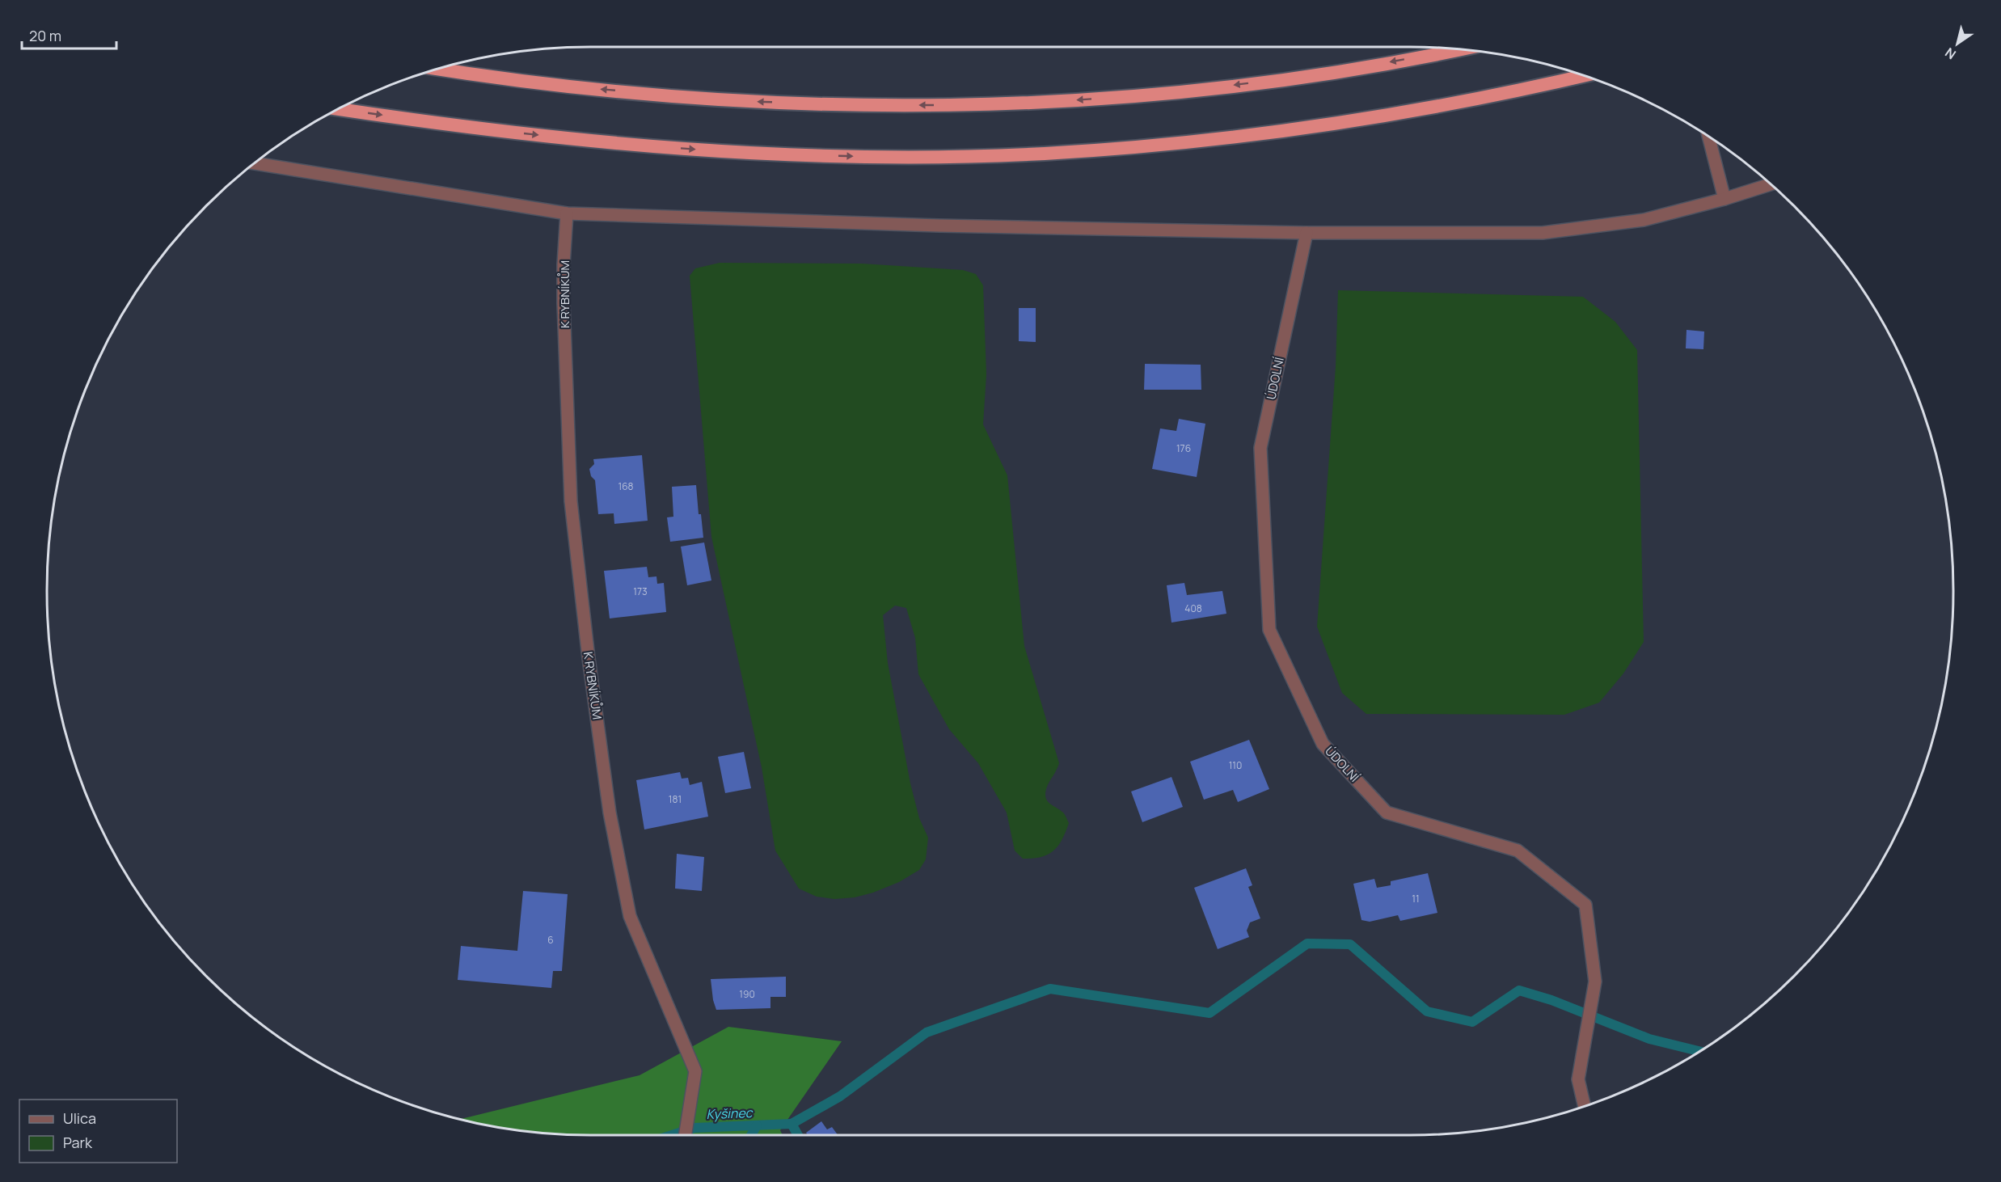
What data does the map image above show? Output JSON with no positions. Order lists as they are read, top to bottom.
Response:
{
  "streets": {
    "street": ["K RYBNÍKŮM", "ÚDOLNÍ"]
  },
  "water": ["Kyšinec"],
  "house_numbers": [
    "176",
    "168",
    "173",
    "408",
    "110",
    "181",
    "11",
    "6",
    "190"
  ],
  "legend": ["Ulica", "Park"],
  "scale_bar": "20 m",
  "north": "bottom left"
}
